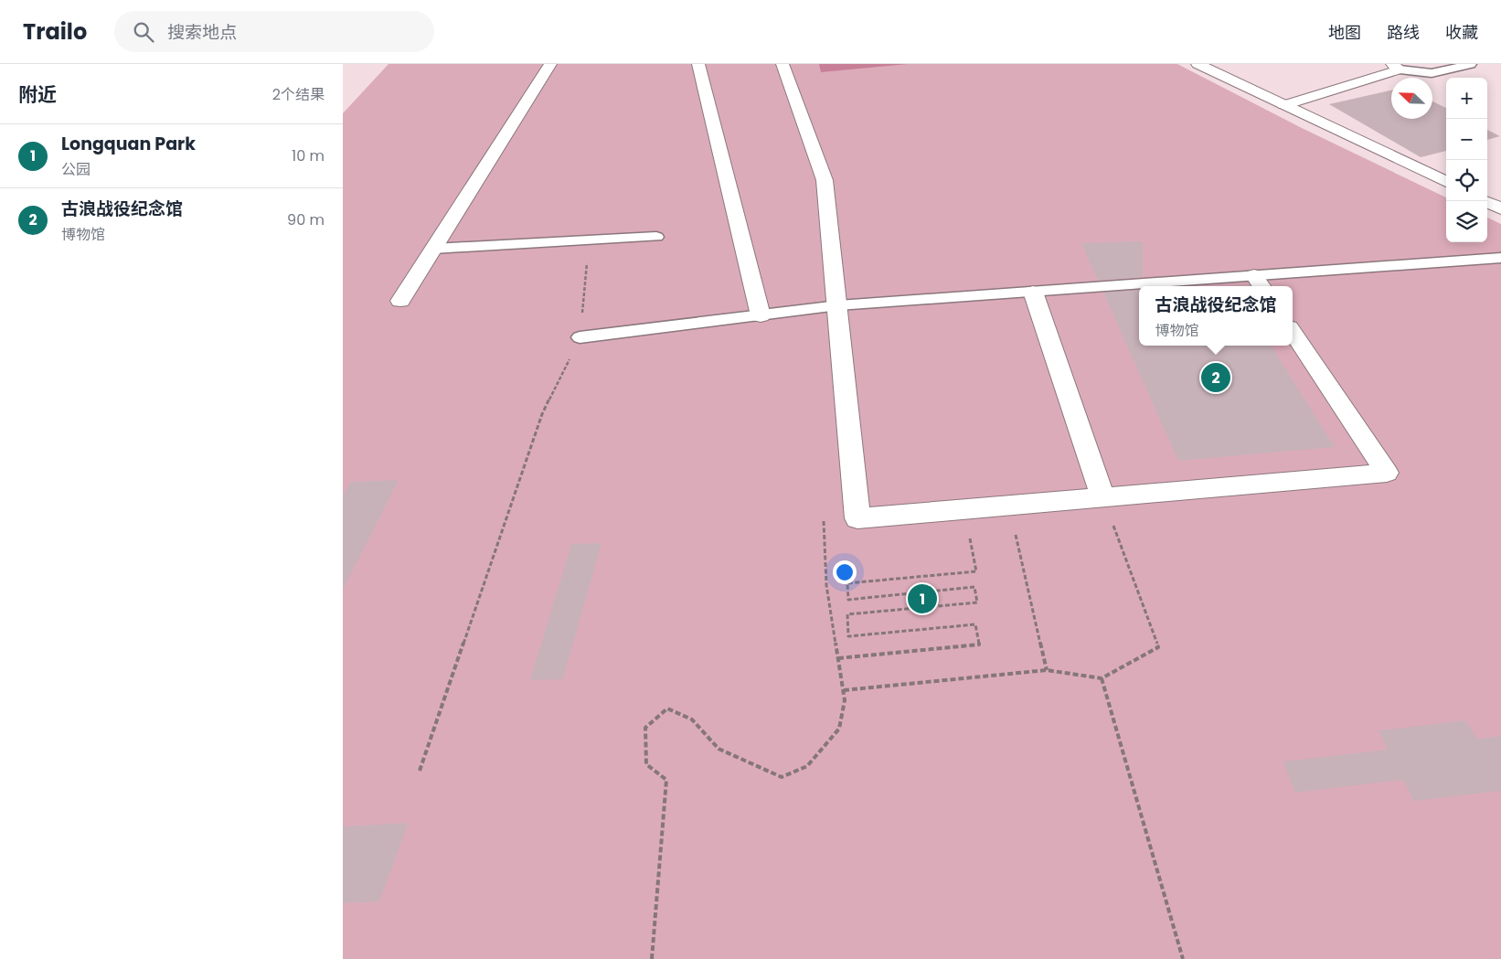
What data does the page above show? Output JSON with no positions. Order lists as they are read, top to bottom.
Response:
{
  "north": "top left",
  "page": {
    "header": "Trailo",
    "search": "搜索地点",
    "nav": ["地图", "路线", "收藏"],
    "heading": ["附近", "2个结果"],
    "map_buttons": ["+", "−"],
    "list": [
      {
        "mark": "1",
        "name": "Longquan Park",
        "note": "公园",
        "value": "10 m"
      },
      {
        "mark": "2",
        "name": "古浪战役纪念馆",
        "note": "博物馆",
        "value": "90 m"
      }
    ],
    "popup": ["古浪战役纪念馆", "博物馆"],
    "pins": ["2", "1"]
  }
}
